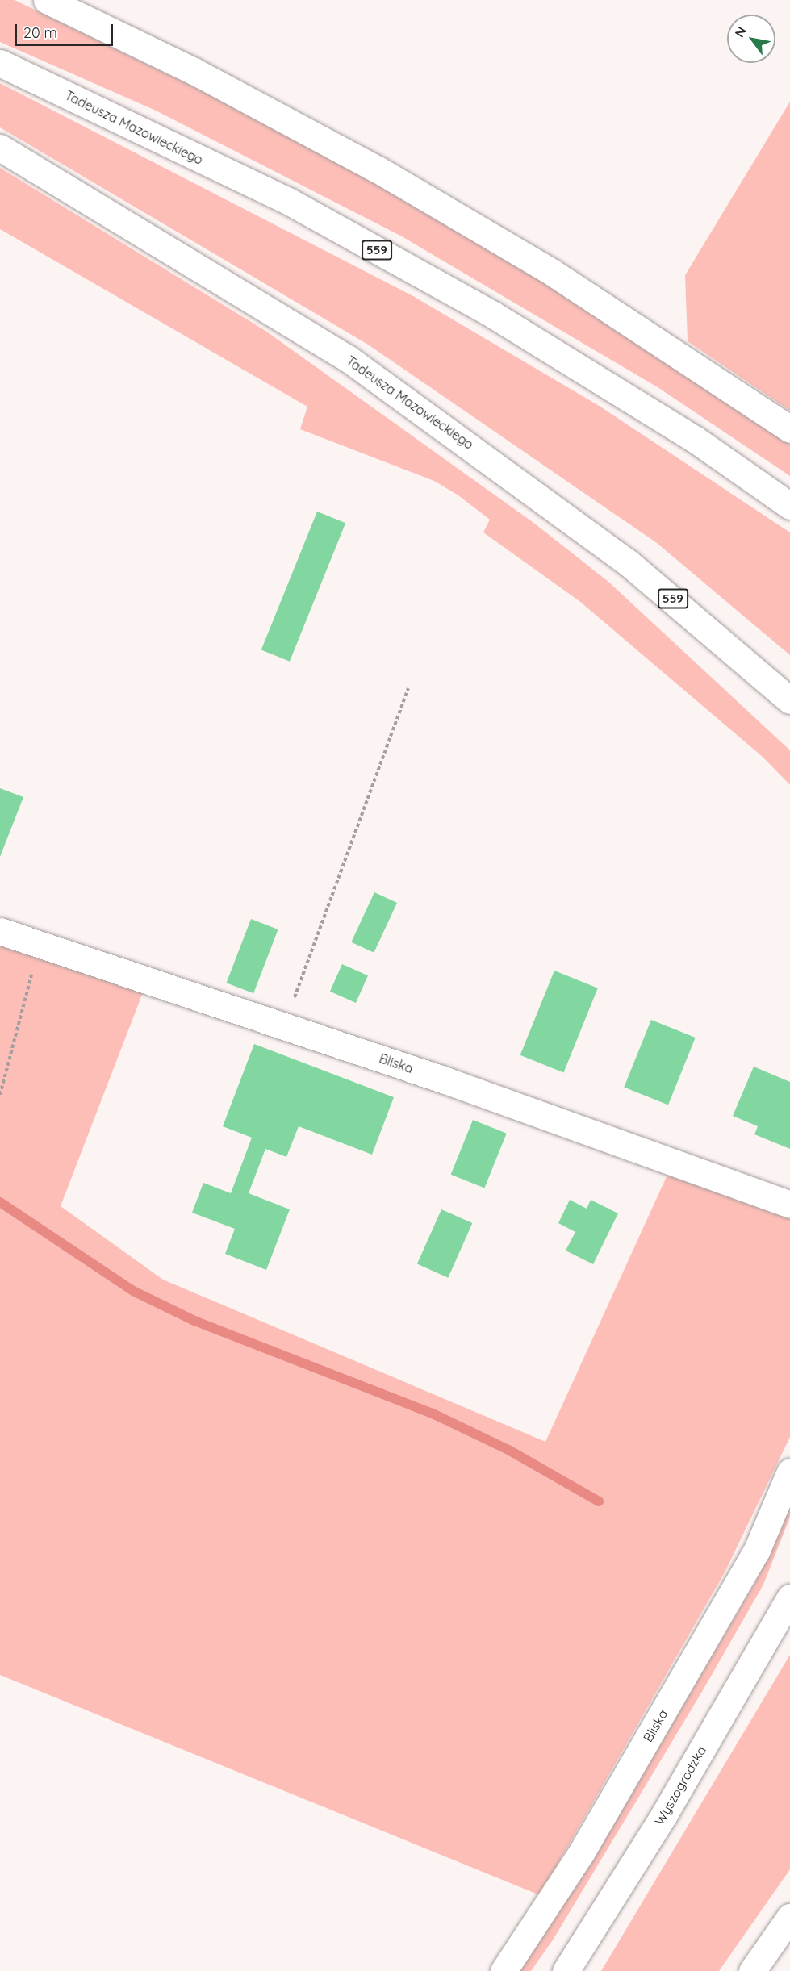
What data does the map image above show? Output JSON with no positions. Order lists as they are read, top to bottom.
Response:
{
  "streets": {
    "main road": [
      "Tadeusza Mazowieckiego",
      "559",
      "Bliska",
      "Wyszogrodzka"
    ]
  },
  "scale_bar": "20 m",
  "north": "top left"
}
